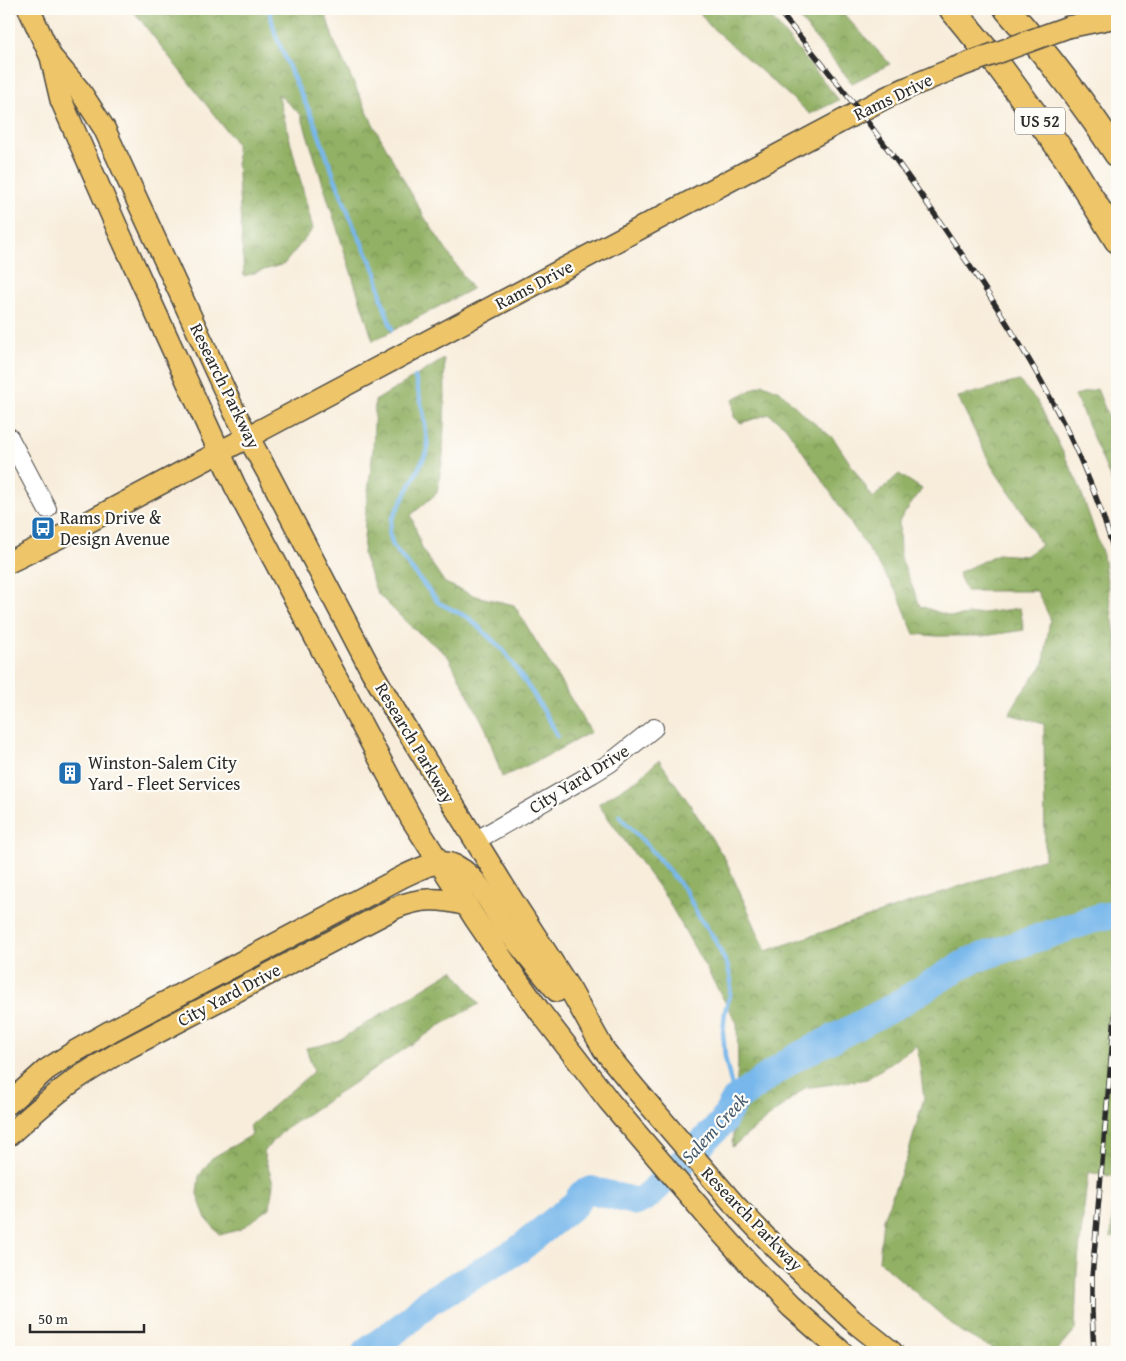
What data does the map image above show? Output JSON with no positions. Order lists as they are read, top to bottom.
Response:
{
  "streets": {
    "highway": ["US 52"],
    "main road": ["Rams Drive", "Research Parkway", "City Yard Drive"]
  },
  "crossings": [
    ["Rams Drive", "Research Parkway"],
    ["Research Parkway", "City Yard Drive"]
  ],
  "water": ["Salem Creek"],
  "places": {
    "bus stop": ["Rams Drive & Design Avenue"],
    "building": ["Winston-Salem City Yard - Fleet Services"]
  },
  "scale_bar": "50 m"
}
